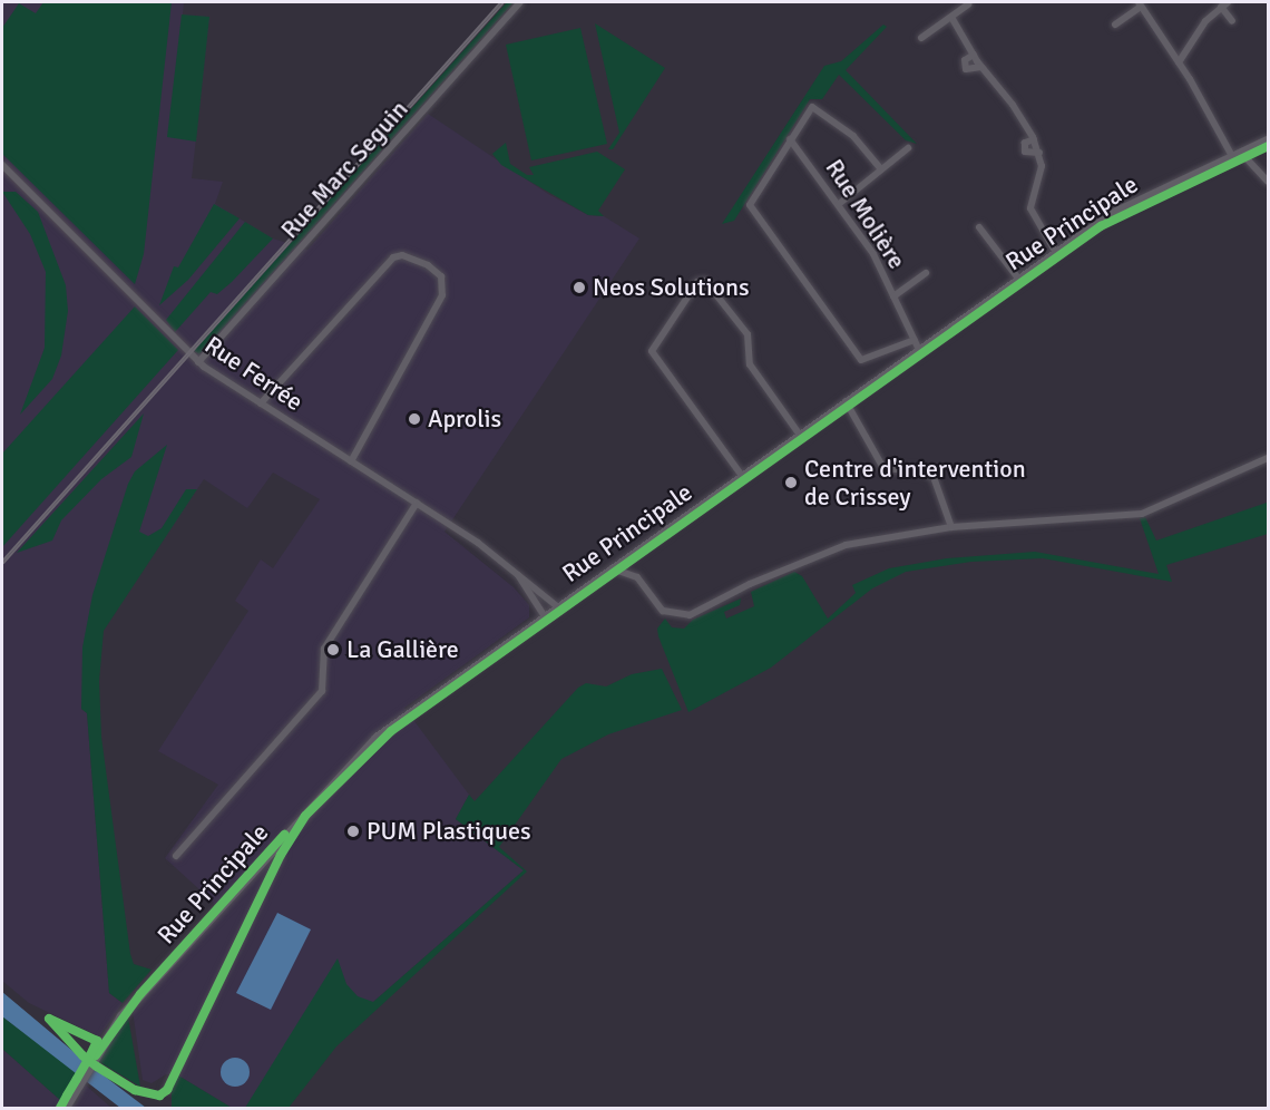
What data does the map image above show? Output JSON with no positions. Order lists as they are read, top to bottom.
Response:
{
  "streets": {
    "street": [
      "Rue Marc Seguin",
      "Rue Molière",
      "Rue Principale",
      "Rue Ferrée"
    ]
  },
  "crossings": [
    ["Rue Marc Seguin", "Rue Ferrée"],
    ["Rue Molière", "Rue Principale"],
    ["Rue Principale", "Rue Ferrée"]
  ],
  "places": [
    "Neos Solutions",
    "Aprolis",
    "Centre d'intervention de Crissey",
    "La Gallière",
    "PUM Plastiques"
  ]
}
